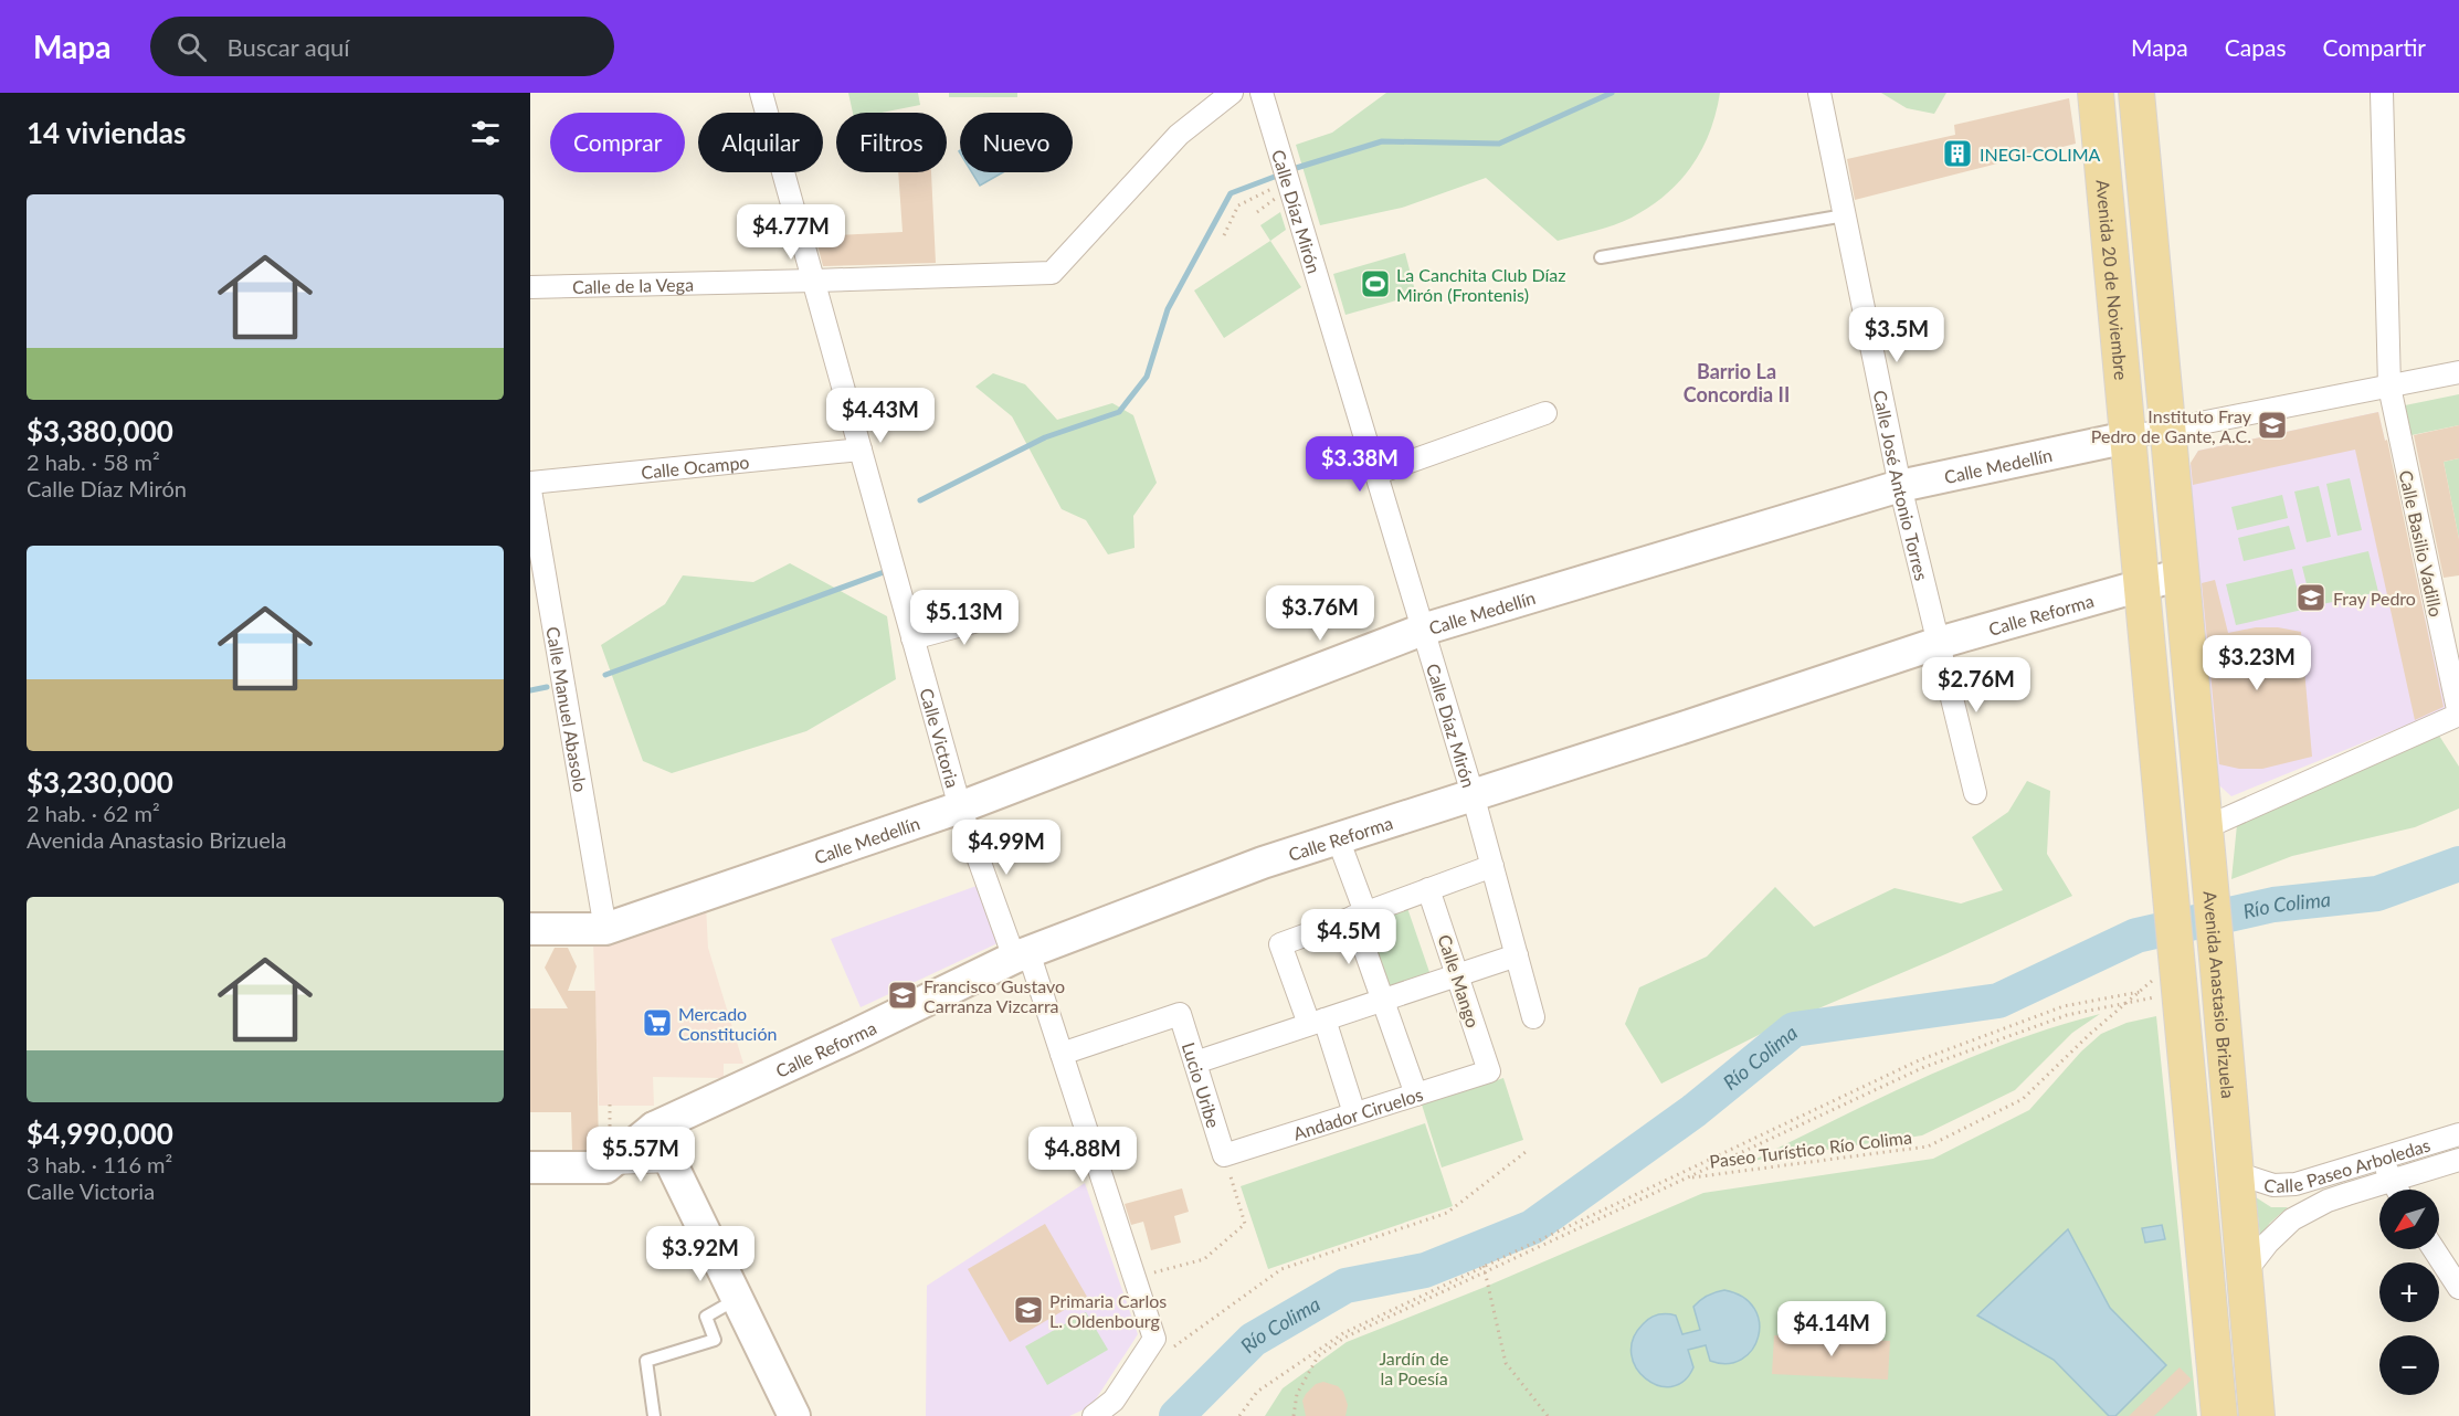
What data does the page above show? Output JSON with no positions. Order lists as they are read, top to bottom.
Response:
{
  "streets": {
    "main road": ["Avenida 20 de Noviembre", "Avenida Anastasio Brizuela"],
    "street": [
      "Calle Díaz Mirón",
      "Calle de la Vega",
      "Calle Medellín",
      "Calle Ocampo",
      "Calle José Antonio Torres",
      "Calle Basilio Vadillo",
      "Calle Reforma",
      "Calle Manuel Abasolo",
      "Calle Victoria",
      "Calle Mango",
      "Lucio Uribe",
      "Andador Ciruelos",
      "Calle Paseo Arboledas"
    ],
    "path": ["Paseo Turístico Río Colima"]
  },
  "crossings": [
    ["Calle Díaz Mirón", "Calle Medellín"],
    ["Calle Díaz Mirón", "Calle Reforma"],
    ["Avenida 20 de Noviembre", "Calle Medellín"],
    ["Avenida 20 de Noviembre", "Calle Reforma"],
    ["Calle de la Vega", "Calle Victoria"],
    ["Calle Medellín", "Calle José Antonio Torres"],
    ["Calle Medellín", "Calle Basilio Vadillo"],
    ["Calle Medellín", "Calle Manuel Abasolo"],
    ["Calle Medellín", "Calle Victoria"],
    ["Calle Ocampo", "Calle Victoria"],
    ["Calle José Antonio Torres", "Calle Reforma"],
    ["Calle Basilio Vadillo", "Avenida Anastasio Brizuela"],
    ["Calle Reforma", "Calle Victoria"],
    ["Calle Reforma", "Avenida Anastasio Brizuela"],
    ["Calle Victoria", "Lucio Uribe"],
    ["Calle Mango", "Andador Ciruelos"],
    ["Avenida Anastasio Brizuela", "Calle Paseo Arboledas"],
    ["Lucio Uribe", "Andador Ciruelos"]
  ],
  "districts": ["Barrio La Concordia II"],
  "water": ["Río Colima"],
  "parks": ["Jardín de la Poesía"],
  "places": {
    "building": ["INEGI-COLIMA"],
    "sports": ["La Canchita Club Díaz Mirón (Frontenis)"],
    "school or university": [
      "Instituto Fray Pedro de Gante, A.C.",
      "Fray Pedro",
      "Francisco Gustavo Carranza Vizcarra",
      "Primaria Carlos L. Oldenbourg"
    ],
    "supermarket": ["Mercado Constitución"]
  },
  "north": "bottom left",
  "page": {
    "header": "Mapa",
    "search": "Buscar aquí",
    "nav": ["Mapa", "Capas", "Compartir"],
    "heading": "14 viviendas",
    "chip": [
      "Comprar",
      "Alquilar",
      "Filtros",
      "Nuevo"
    ],
    "list": [
      {
        "name": "$3,380,000",
        "note": "2 hab. · 58 m² · Calle Díaz Mirón"
      },
      {
        "name": "$3,230,000",
        "note": "2 hab. · 62 m² · Avenida Anastasio Brizuela"
      },
      {
        "name": "$4,990,000",
        "note": "3 hab. · 116 m² · Calle Victoria"
      }
    ],
    "price": [
      "$4.77M",
      "$3.5M",
      "$4.43M",
      "$3.38M",
      "$3.76M",
      "$5.13M",
      "$3.23M",
      "$2.76M",
      "$4.99M",
      "$4.5M",
      "$5.57M",
      "$4.88M",
      "$3.92M",
      "$4.14M"
    ],
    "map_buttons": ["+", "−"]
  }
}
